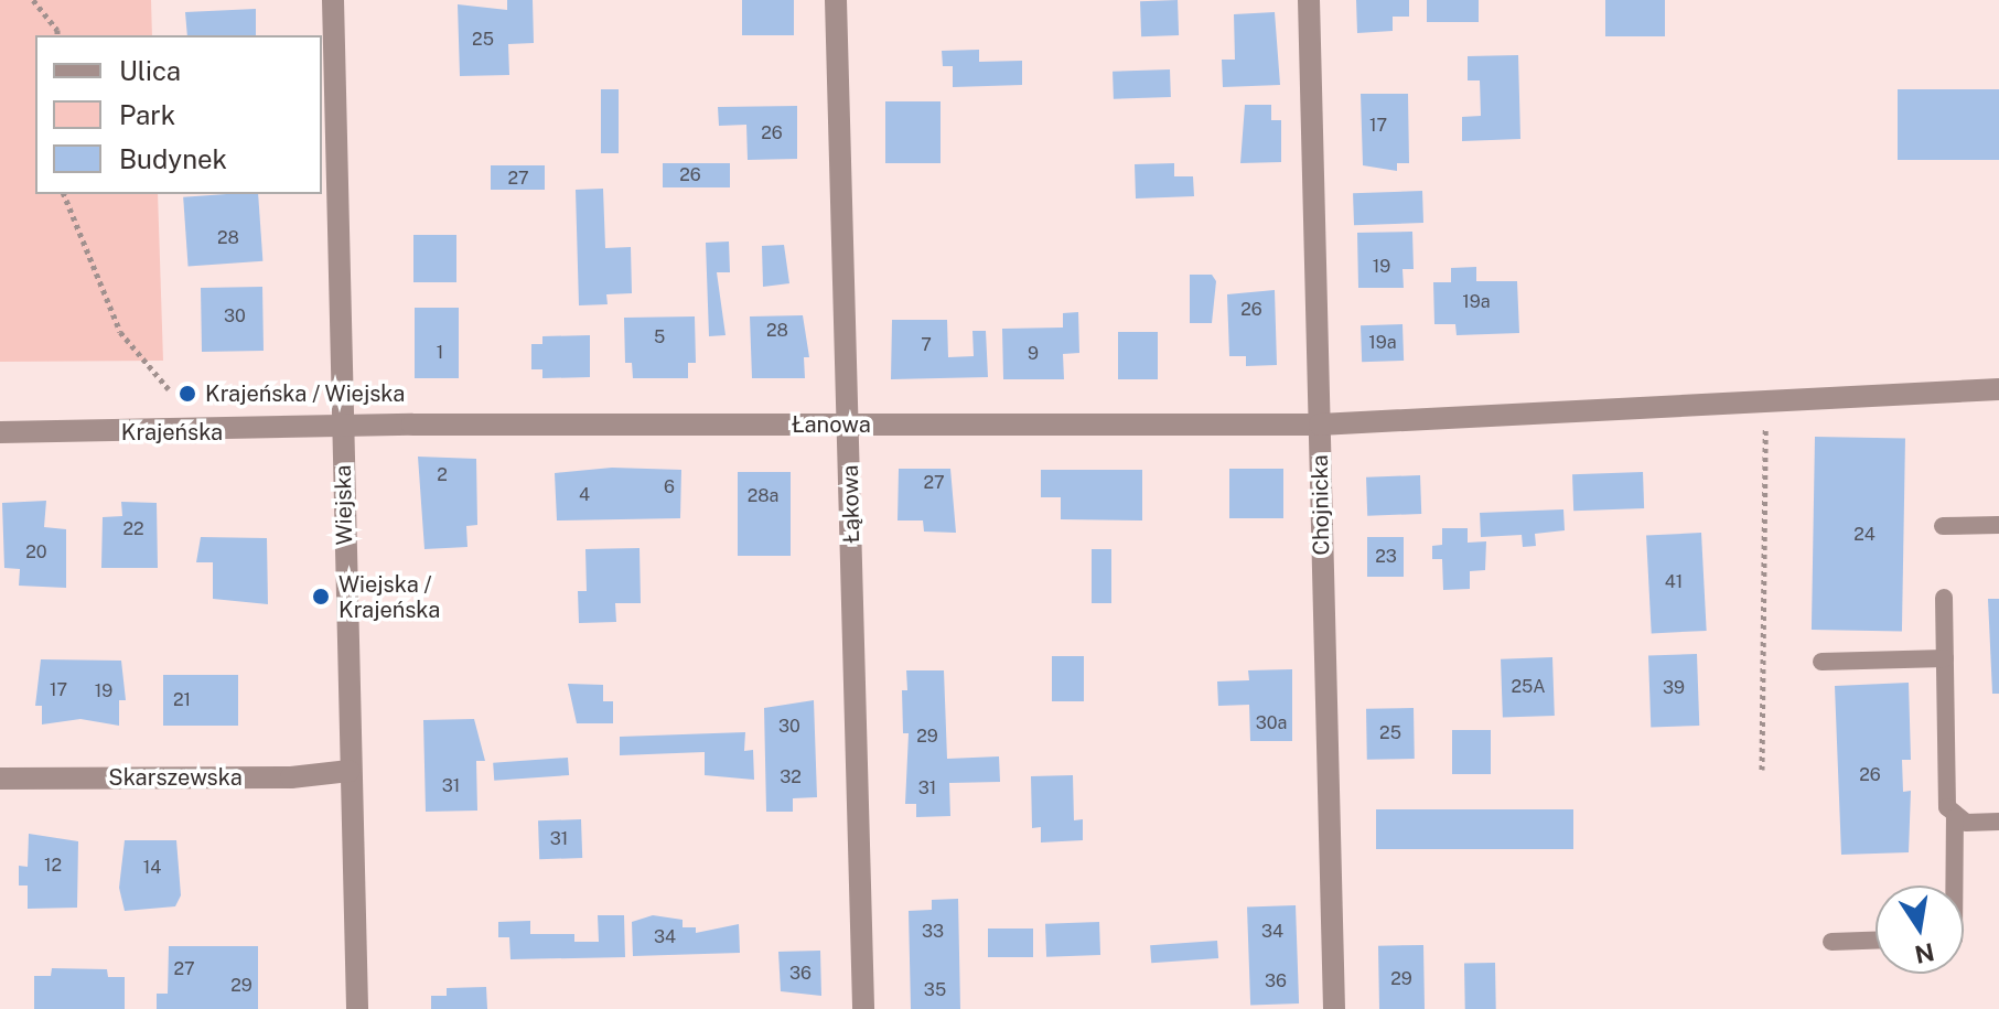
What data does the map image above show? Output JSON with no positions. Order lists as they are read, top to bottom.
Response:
{
  "streets": {
    "street": [
      "Łanowa",
      "Krajeńska",
      "Łąkowa",
      "Wiejska",
      "Chojnicka",
      "Skarszewska"
    ]
  },
  "crossings": [
    ["Łanowa", "Krajeńska"],
    ["Łanowa", "Łąkowa"],
    ["Łanowa", "Wiejska"],
    ["Łanowa", "Chojnicka"],
    ["Krajeńska", "Wiejska"],
    ["Wiejska", "Skarszewska"]
  ],
  "places": ["Krajeńska / Wiejska", "Wiejska / Krajeńska"],
  "house_numbers": [
    "25",
    "17",
    "26",
    "26",
    "27",
    "28",
    "19",
    "19a",
    "26",
    "30",
    "28",
    "5",
    "19a",
    "7",
    "1",
    "9",
    "2",
    "27",
    "6",
    "4",
    "28a",
    "22",
    "24",
    "20",
    "23",
    "41",
    "25A",
    "39",
    "17",
    "19",
    "21",
    "30a",
    "30",
    "25",
    "29",
    "26",
    "32",
    "31",
    "31",
    "31",
    "12",
    "14",
    "33",
    "34",
    "34",
    "27",
    "36",
    "29",
    "36",
    "29",
    "35"
  ],
  "legend": ["Ulica", "Park", "Budynek"],
  "north": "bottom"
}
